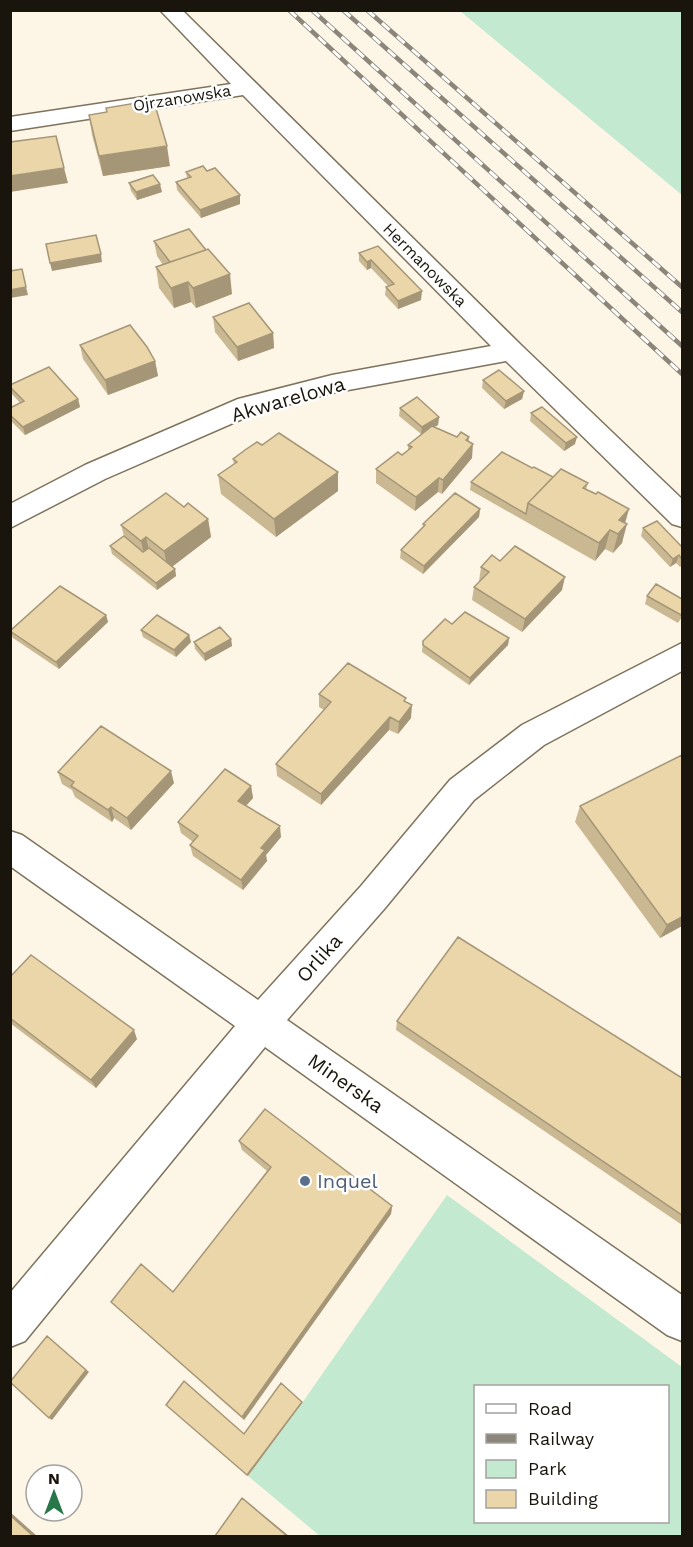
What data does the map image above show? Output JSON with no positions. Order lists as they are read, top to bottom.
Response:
{
  "streets": {
    "street": [
      "Ojrzanowska",
      "Hermanowska",
      "Akwarelowa",
      "Orlika",
      "Minerska"
    ]
  },
  "crossings": [
    ["Ojrzanowska", "Hermanowska"],
    ["Hermanowska", "Akwarelowa"],
    ["Orlika", "Minerska"]
  ],
  "places": ["Inquel"],
  "legend": [
    "Road",
    "Railway",
    "Park",
    "Building"
  ],
  "north": "top"
}
